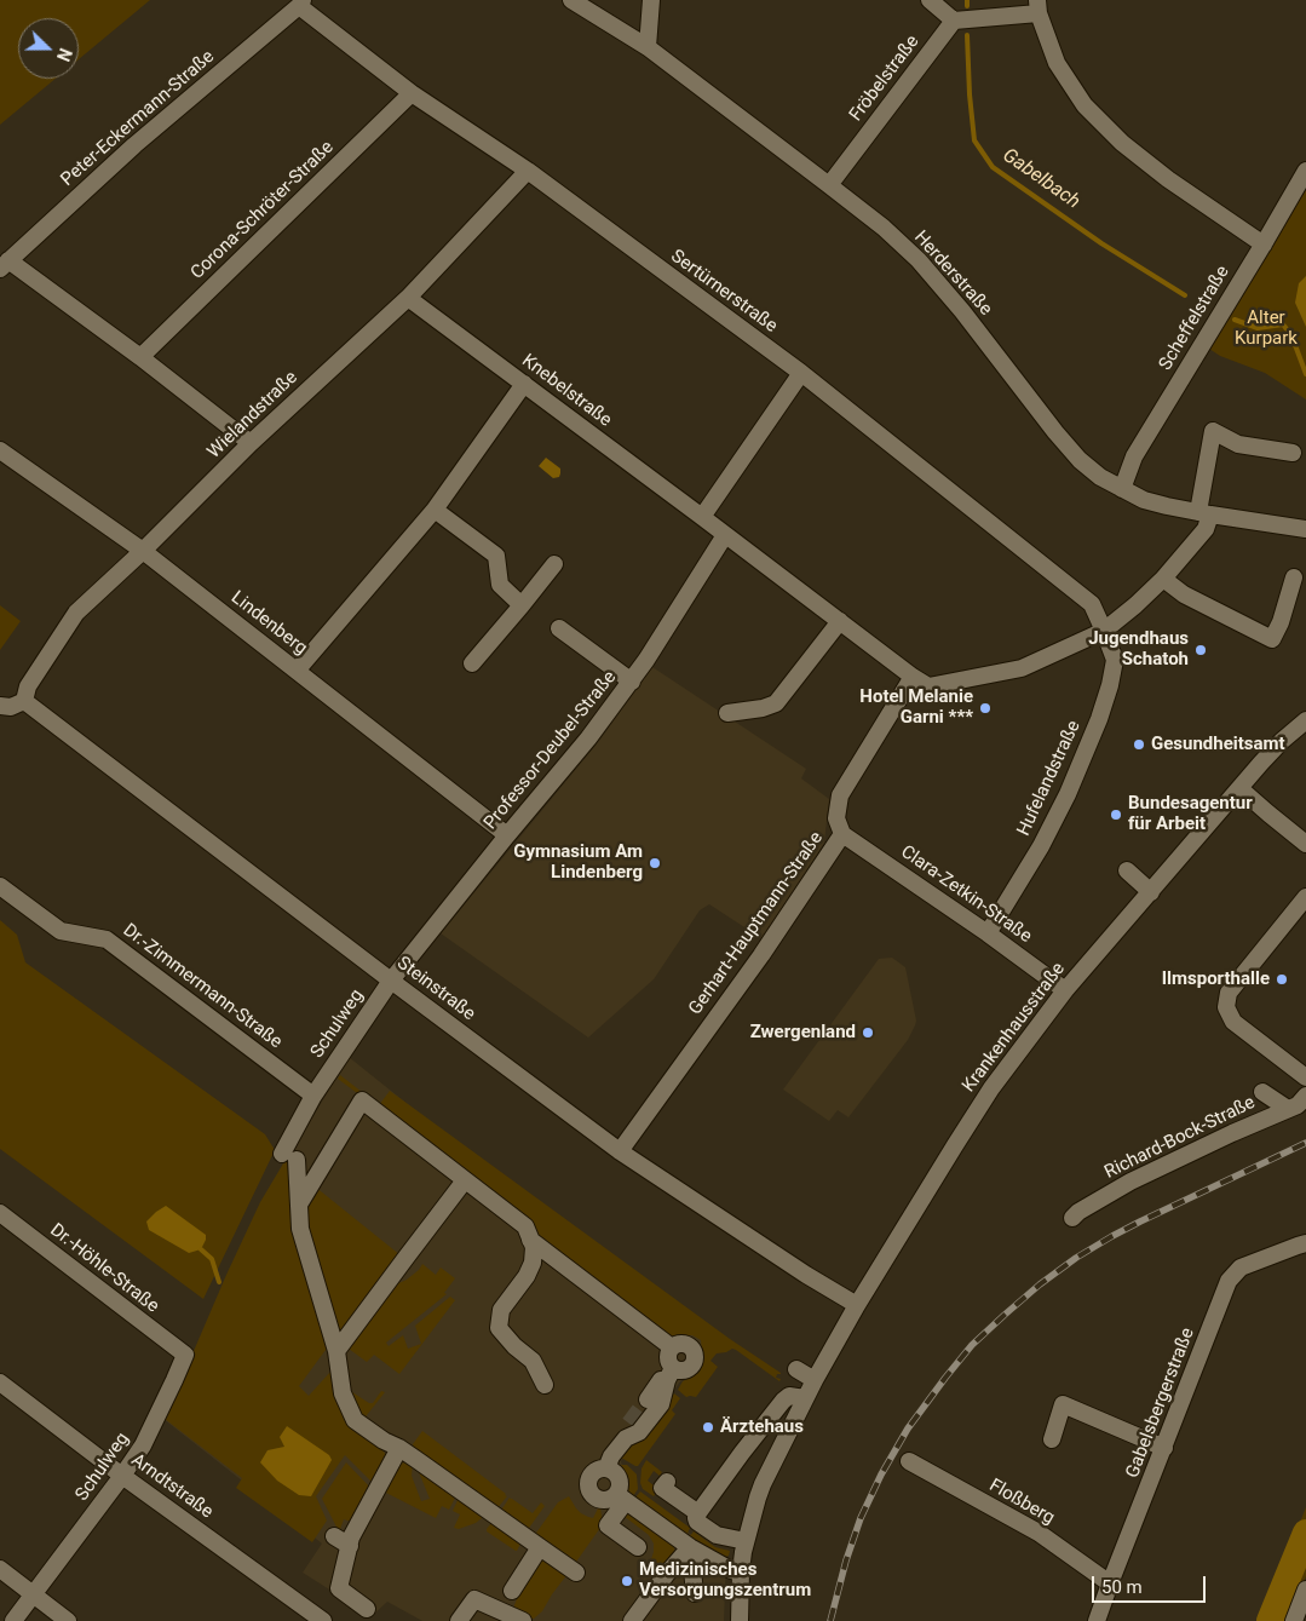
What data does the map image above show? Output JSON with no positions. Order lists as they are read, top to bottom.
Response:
{
  "streets": {
    "street": [
      "Fröbelstraße",
      "Peter-Eckermann-Straße",
      "Corona-Schröter-Straße",
      "Herderstraße",
      "Sertürnerstraße",
      "Scheffelstraße",
      "Knebelstraße",
      "Wielandstraße",
      "Lindenberg",
      "Professor-Deubel-Straße",
      "Hufelandstraße",
      "Clara-Zetkin-Straße",
      "Gerhart-Hauptmann-Straße",
      "Dr.-Zimmermann-Straße",
      "Steinstraße",
      "Schulweg",
      "Krankenhausstraße",
      "Richard-Bock-Straße",
      "Dr.-Höhle-Straße",
      "Gabelsbergerstraße",
      "Arndtstraße",
      "Floßberg"
    ]
  },
  "crossings": [
    ["Fröbelstraße", "Herderstraße"],
    ["Peter-Eckermann-Straße", "Sertürnerstraße"],
    ["Corona-Schröter-Straße", "Sertürnerstraße"],
    ["Herderstraße", "Scheffelstraße"],
    ["Sertürnerstraße", "Wielandstraße"],
    ["Sertürnerstraße", "Hufelandstraße"],
    ["Knebelstraße", "Wielandstraße"],
    ["Knebelstraße", "Professor-Deubel-Straße"],
    ["Knebelstraße", "Gerhart-Hauptmann-Straße"],
    ["Wielandstraße", "Lindenberg"],
    ["Wielandstraße", "Steinstraße"],
    ["Lindenberg", "Professor-Deubel-Straße"],
    ["Professor-Deubel-Straße", "Steinstraße"],
    ["Professor-Deubel-Straße", "Schulweg"],
    ["Hufelandstraße", "Clara-Zetkin-Straße"],
    ["Clara-Zetkin-Straße", "Gerhart-Hauptmann-Straße"],
    ["Clara-Zetkin-Straße", "Krankenhausstraße"],
    ["Gerhart-Hauptmann-Straße", "Steinstraße"],
    ["Dr.-Zimmermann-Straße", "Schulweg"],
    ["Steinstraße", "Schulweg"],
    ["Steinstraße", "Krankenhausstraße"],
    ["Schulweg", "Dr.-Höhle-Straße"],
    ["Schulweg", "Arndtstraße"],
    ["Gabelsbergerstraße", "Floßberg"]
  ],
  "water": ["Gabelbach"],
  "parks": ["Alter Kurpark"],
  "places": [
    "Jugendhaus Schatoh",
    "Hotel Melanie Garni ***",
    "Gesundheitsamt",
    "Bundesagentur für Arbeit",
    "Gymnasium Am Lindenberg",
    "Ilmsporthalle",
    "Zwergenland",
    "Ärztehaus",
    "Medizinisches Versorgungszentrum"
  ],
  "scale_bar": "50 m",
  "north": "right"
}
